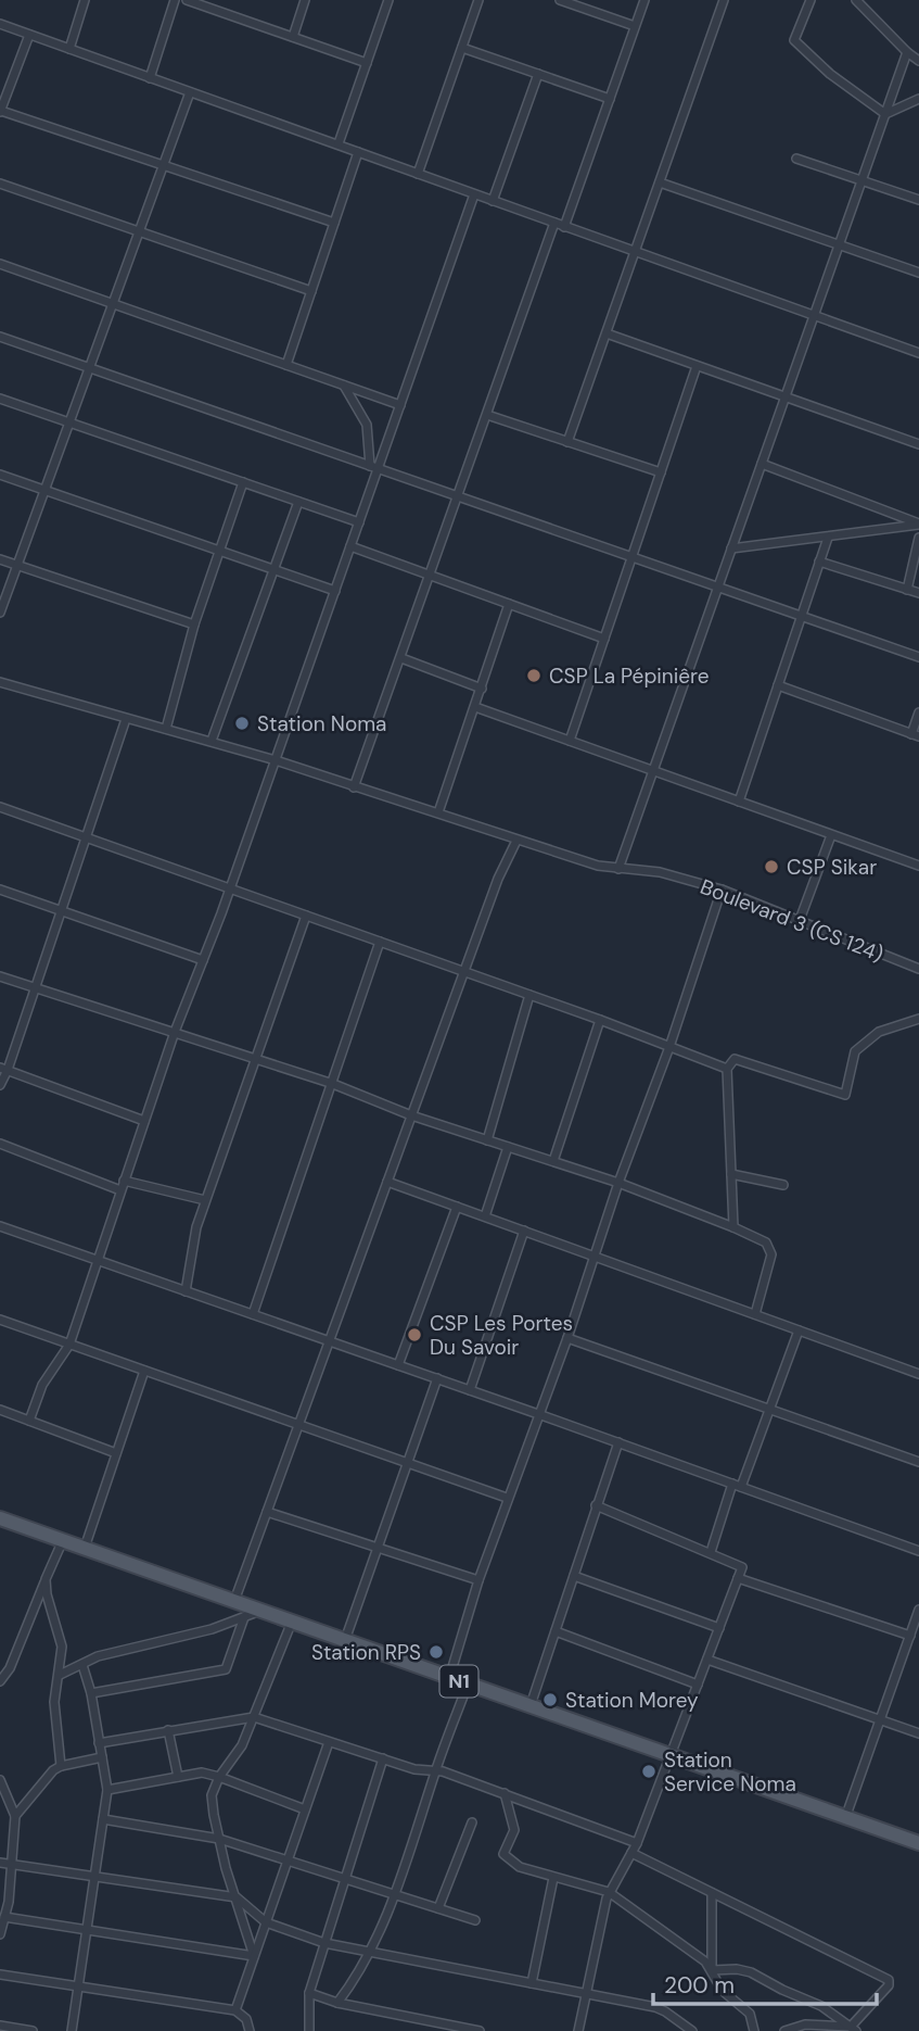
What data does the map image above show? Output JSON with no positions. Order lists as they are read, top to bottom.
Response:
{
  "streets": {
    "main road": ["N1"],
    "street": ["Boulevard 3 (CS 124)"]
  },
  "places": [
    "CSP La Pépiniêre",
    "Station Noma",
    "CSP Sikar",
    "CSP Les Portes Du Savoir",
    "Station RPS",
    "Station Morey",
    "Station Service Noma"
  ],
  "scale_bar": "200 m"
}
